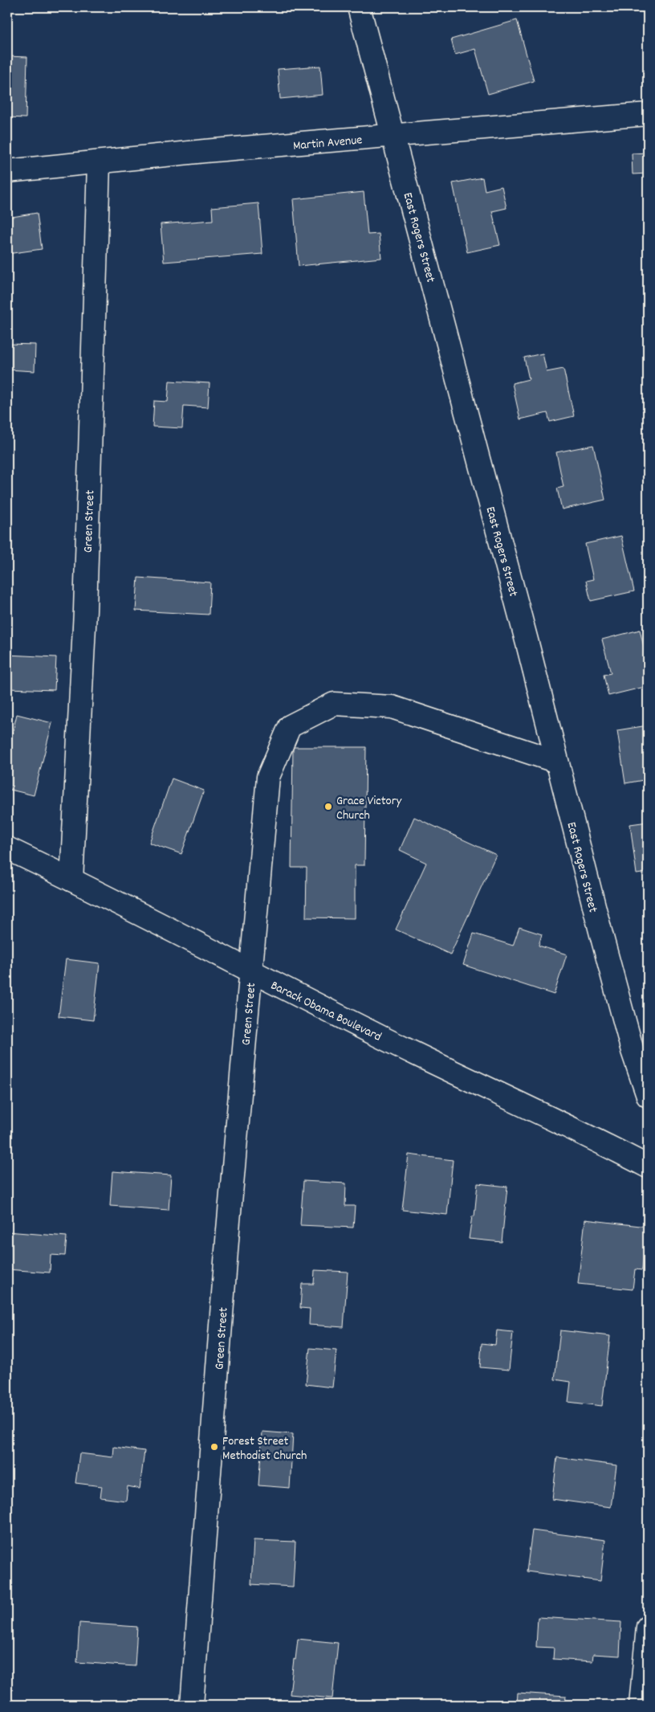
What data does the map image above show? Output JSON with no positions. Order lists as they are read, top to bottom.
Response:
{
  "streets": {
    "street": [
      "Martin Avenue",
      "East Rogers Street",
      "Green Street",
      "Barack Obama Boulevard"
    ]
  },
  "crossings": [
    ["Martin Avenue", "East Rogers Street"],
    ["Martin Avenue", "Green Street"],
    ["East Rogers Street", "Green Street"],
    ["Green Street", "Barack Obama Boulevard"]
  ],
  "places": ["Grace Victory Church", "Forest Street Methodist Church"]
}
